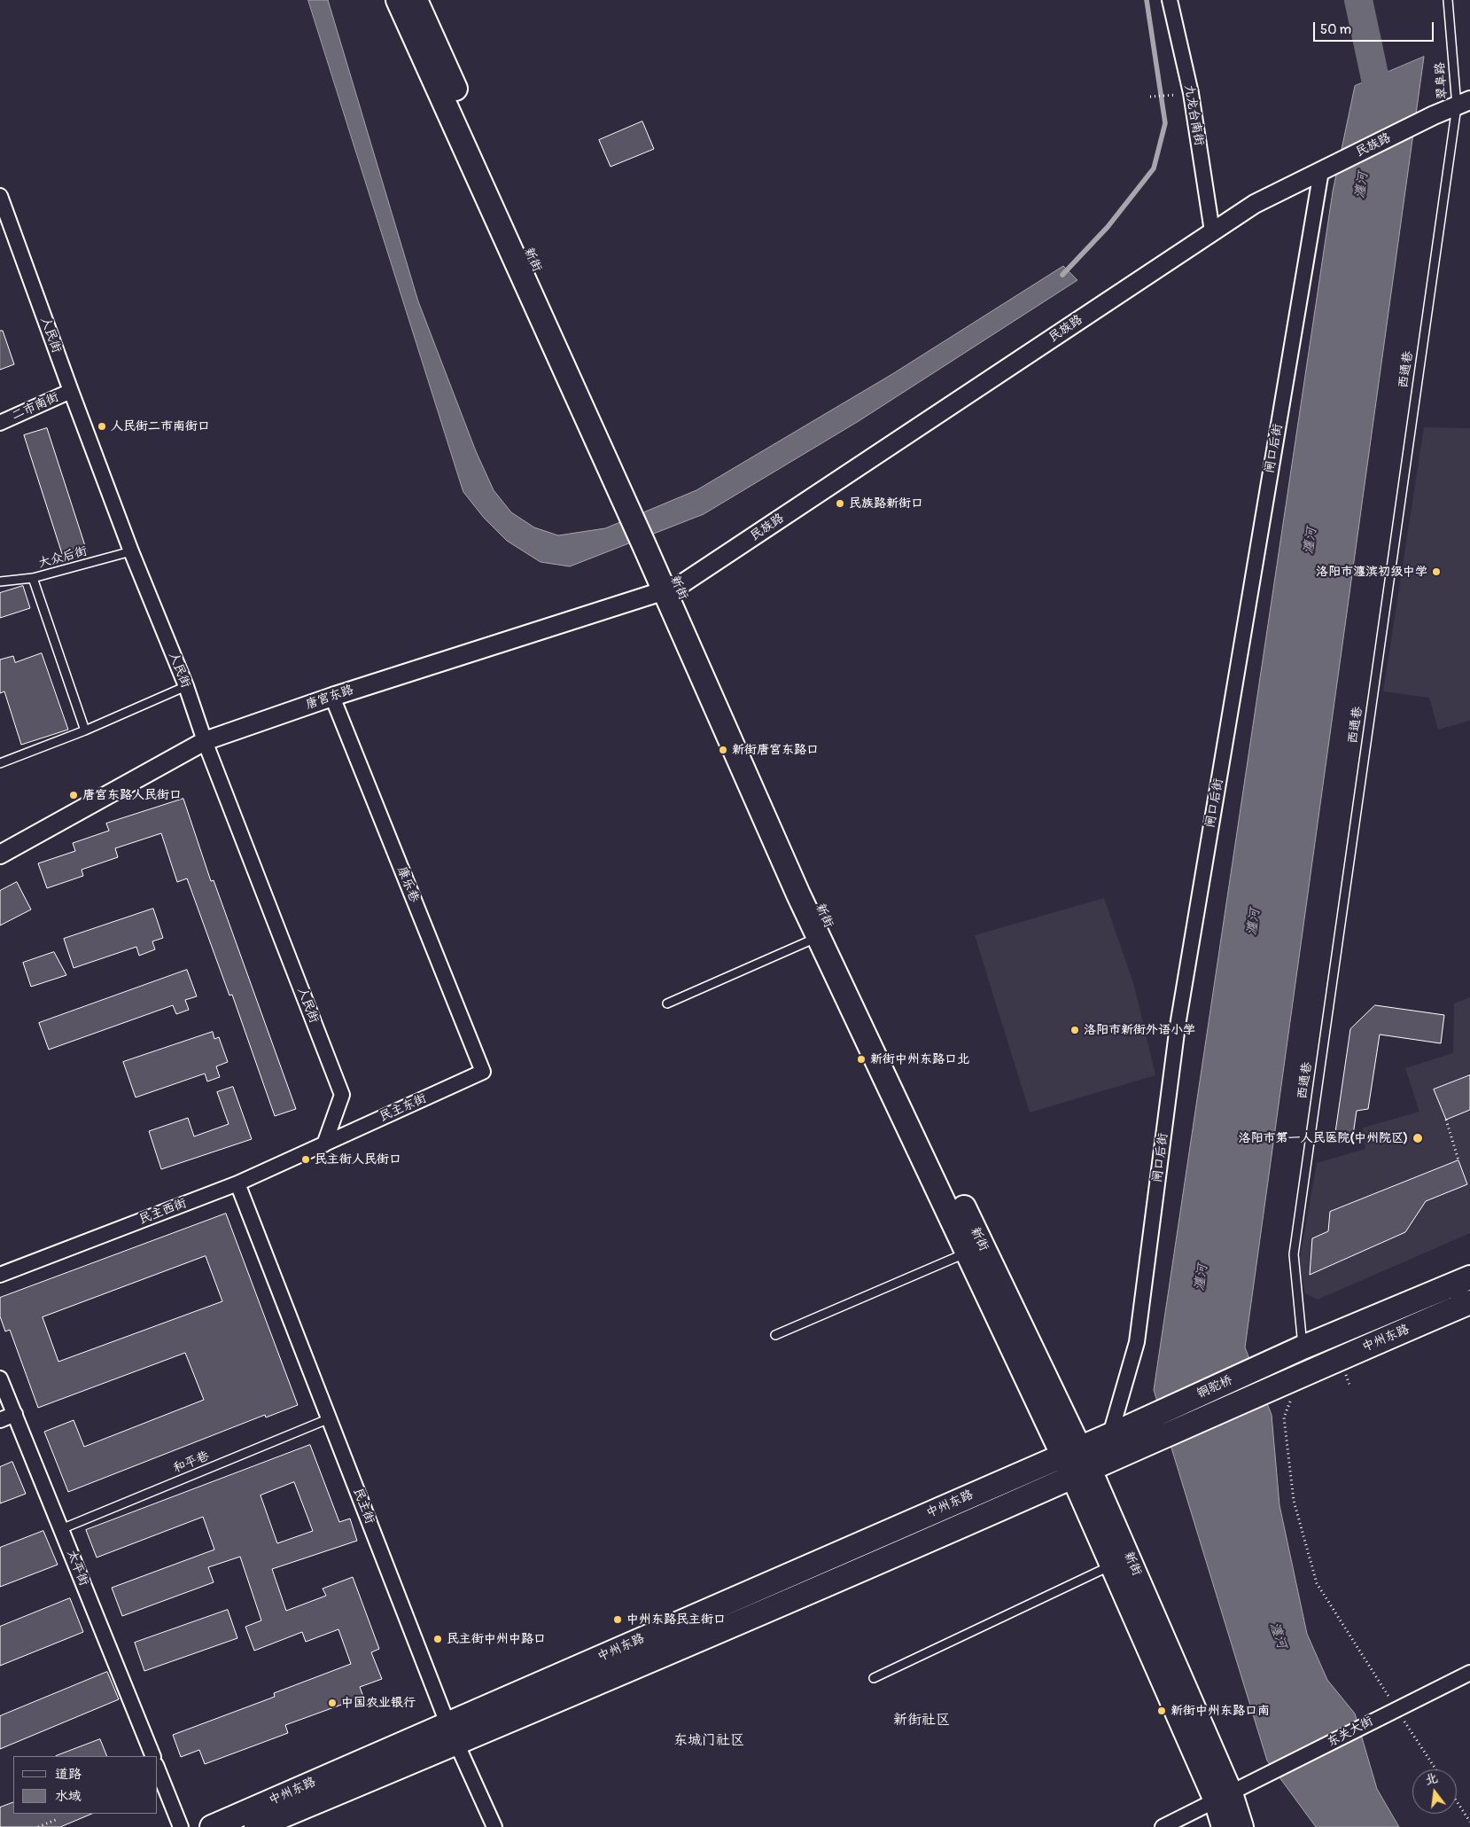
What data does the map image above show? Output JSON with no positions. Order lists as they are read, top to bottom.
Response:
{
  "streets": {
    "main road": ["新街", "中州东路", "铜驼桥"],
    "street": [
      "九龙台南街",
      "民族路",
      "人民街",
      "二市南街",
      "闸口后街",
      "唐宫东路",
      "康乐巷",
      "民主东街",
      "民主西街",
      "民主街",
      "太平街",
      "东关大街"
    ],
    "lane": [
      "翠阜路",
      "西通巷",
      "大众后街",
      "和平巷"
    ]
  },
  "crossings": [
    ["翠阜路", "民族路"],
    ["翠阜路", "西通巷"],
    ["九龙台南街", "民族路"],
    ["民族路", "新街"],
    ["民族路", "西通巷"],
    ["民族路", "闸口后街"],
    ["民族路", "唐宫东路"],
    ["新街", "唐宫东路"],
    ["新街", "中州东路"],
    ["新街", "东关大街"],
    ["人民街", "二市南街"],
    ["人民街", "大众后街"],
    ["人民街", "唐宫东路"],
    ["人民街", "民主东街"],
    ["人民街", "民主西街"],
    ["西通巷", "中州东路"],
    ["西通巷", "铜驼桥"],
    ["闸口后街", "中州东路"],
    ["闸口后街", "铜驼桥"],
    ["唐宫东路", "康乐巷"],
    ["康乐巷", "民主东街"],
    ["民主东街", "民主西街"],
    ["民主西街", "民主街"],
    ["中州东路", "铜驼桥"],
    ["中州东路", "民主街"],
    ["和平巷", "民主街"],
    ["和平巷", "太平街"]
  ],
  "districts": ["新街社区", "东城门社区"],
  "water": ["瀍河"],
  "places": [
    "人民街二市南街口",
    "民族路新街口",
    "洛阳市瀍滨初级中学",
    "新街唐宫东路口",
    "唐宫东路人民街口",
    "洛阳市新街外语小学",
    "新街中州东路口北",
    "洛阳市第一人民医院(中州院区)",
    "民主街人民街口",
    "中州东路民主街口",
    "民主街中州中路口",
    "中国农业银行",
    "新街中州东路口南"
  ],
  "legend": ["道路", "水域"],
  "scale_bar": "50 m",
  "north": "top"
}
